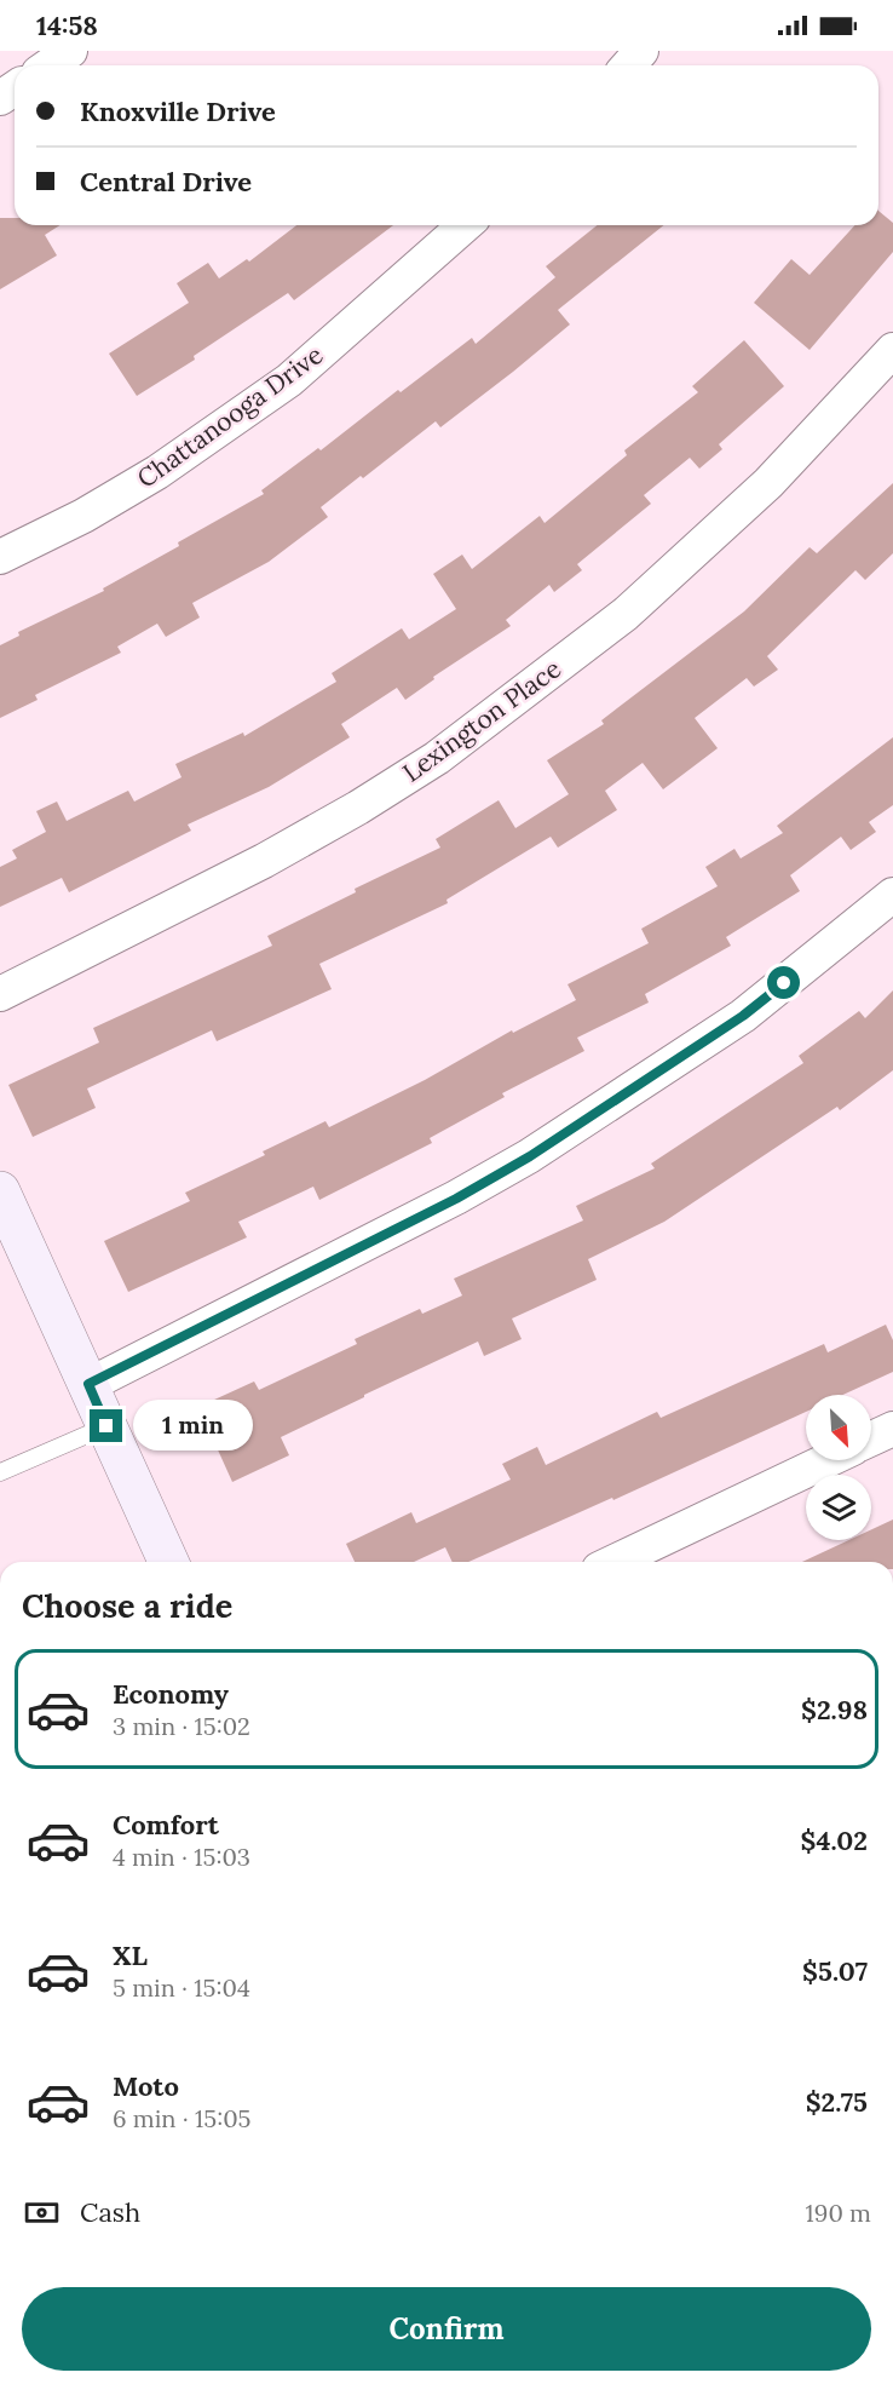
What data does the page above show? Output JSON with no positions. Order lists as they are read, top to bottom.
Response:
{
  "streets": {
    "street": ["Chattanooga Drive", "Lexington Place"]
  },
  "north": "bottom right",
  "page": {
    "status": "14:58",
    "banner": ["Knoxville Drive", "Central Drive"],
    "bubble": "1 min",
    "heading": "Choose a ride",
    "list": [
      {
        "name": "Economy",
        "note": "3 min · 15:02",
        "value": "$2.98"
      },
      {
        "name": "Comfort",
        "note": "4 min · 15:03",
        "value": "$4.02"
      },
      {
        "name": "XL",
        "note": "5 min · 15:04",
        "value": "$5.07"
      },
      {
        "name": "Moto",
        "note": "6 min · 15:05",
        "value": "$2.75"
      }
    ],
    "pay": ["Cash", "190 m"],
    "buttons": "Confirm"
  }
}
